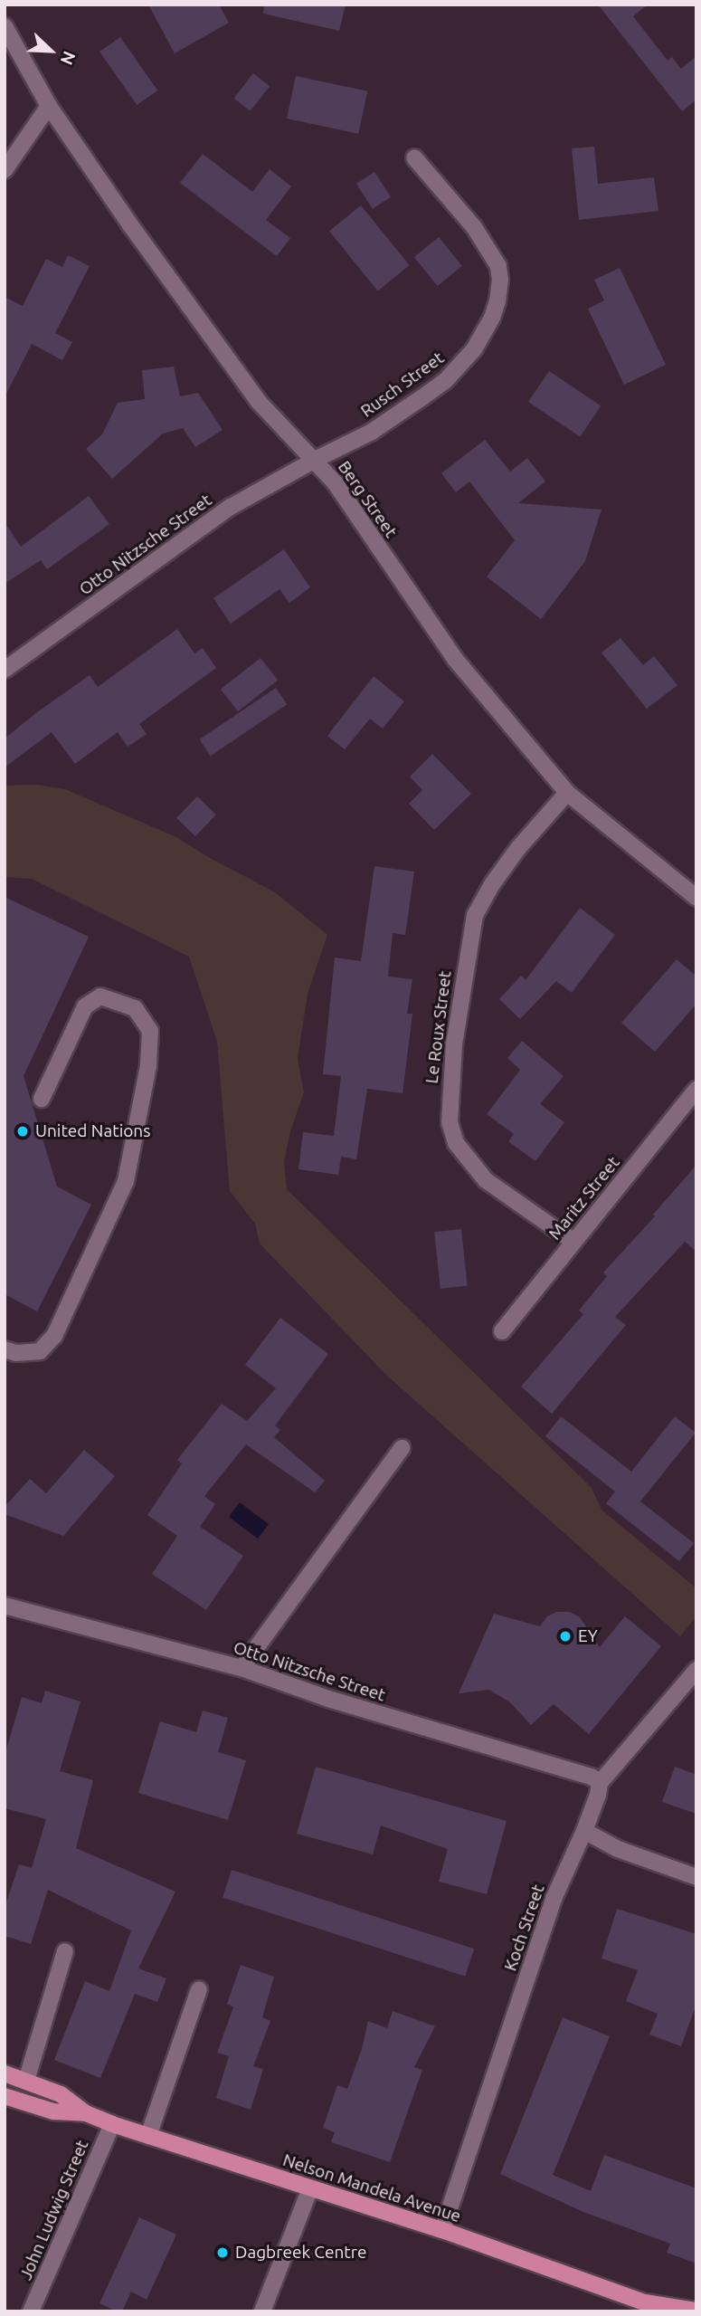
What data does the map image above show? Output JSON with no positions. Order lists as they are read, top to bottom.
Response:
{
  "streets": {
    "main road": ["Nelson Mandela Avenue"],
    "street": [
      "Rusch Street",
      "Berg Street",
      "Otto Nitzsche Street",
      "Le Roux Street",
      "Maritz Street",
      "Koch Street",
      "John Ludwig Street"
    ]
  },
  "crossings": [
    ["Rusch Street", "Berg Street"],
    ["Rusch Street", "Otto Nitzsche Street"],
    ["Berg Street", "Otto Nitzsche Street"],
    ["Berg Street", "Le Roux Street"],
    ["Otto Nitzsche Street", "Koch Street"],
    ["Le Roux Street", "Maritz Street"],
    ["Koch Street", "Nelson Mandela Avenue"],
    ["Nelson Mandela Avenue", "John Ludwig Street"]
  ],
  "places": ["United Nations", "EY", "Dagbreek Centre"],
  "north": "bottom right"
}
